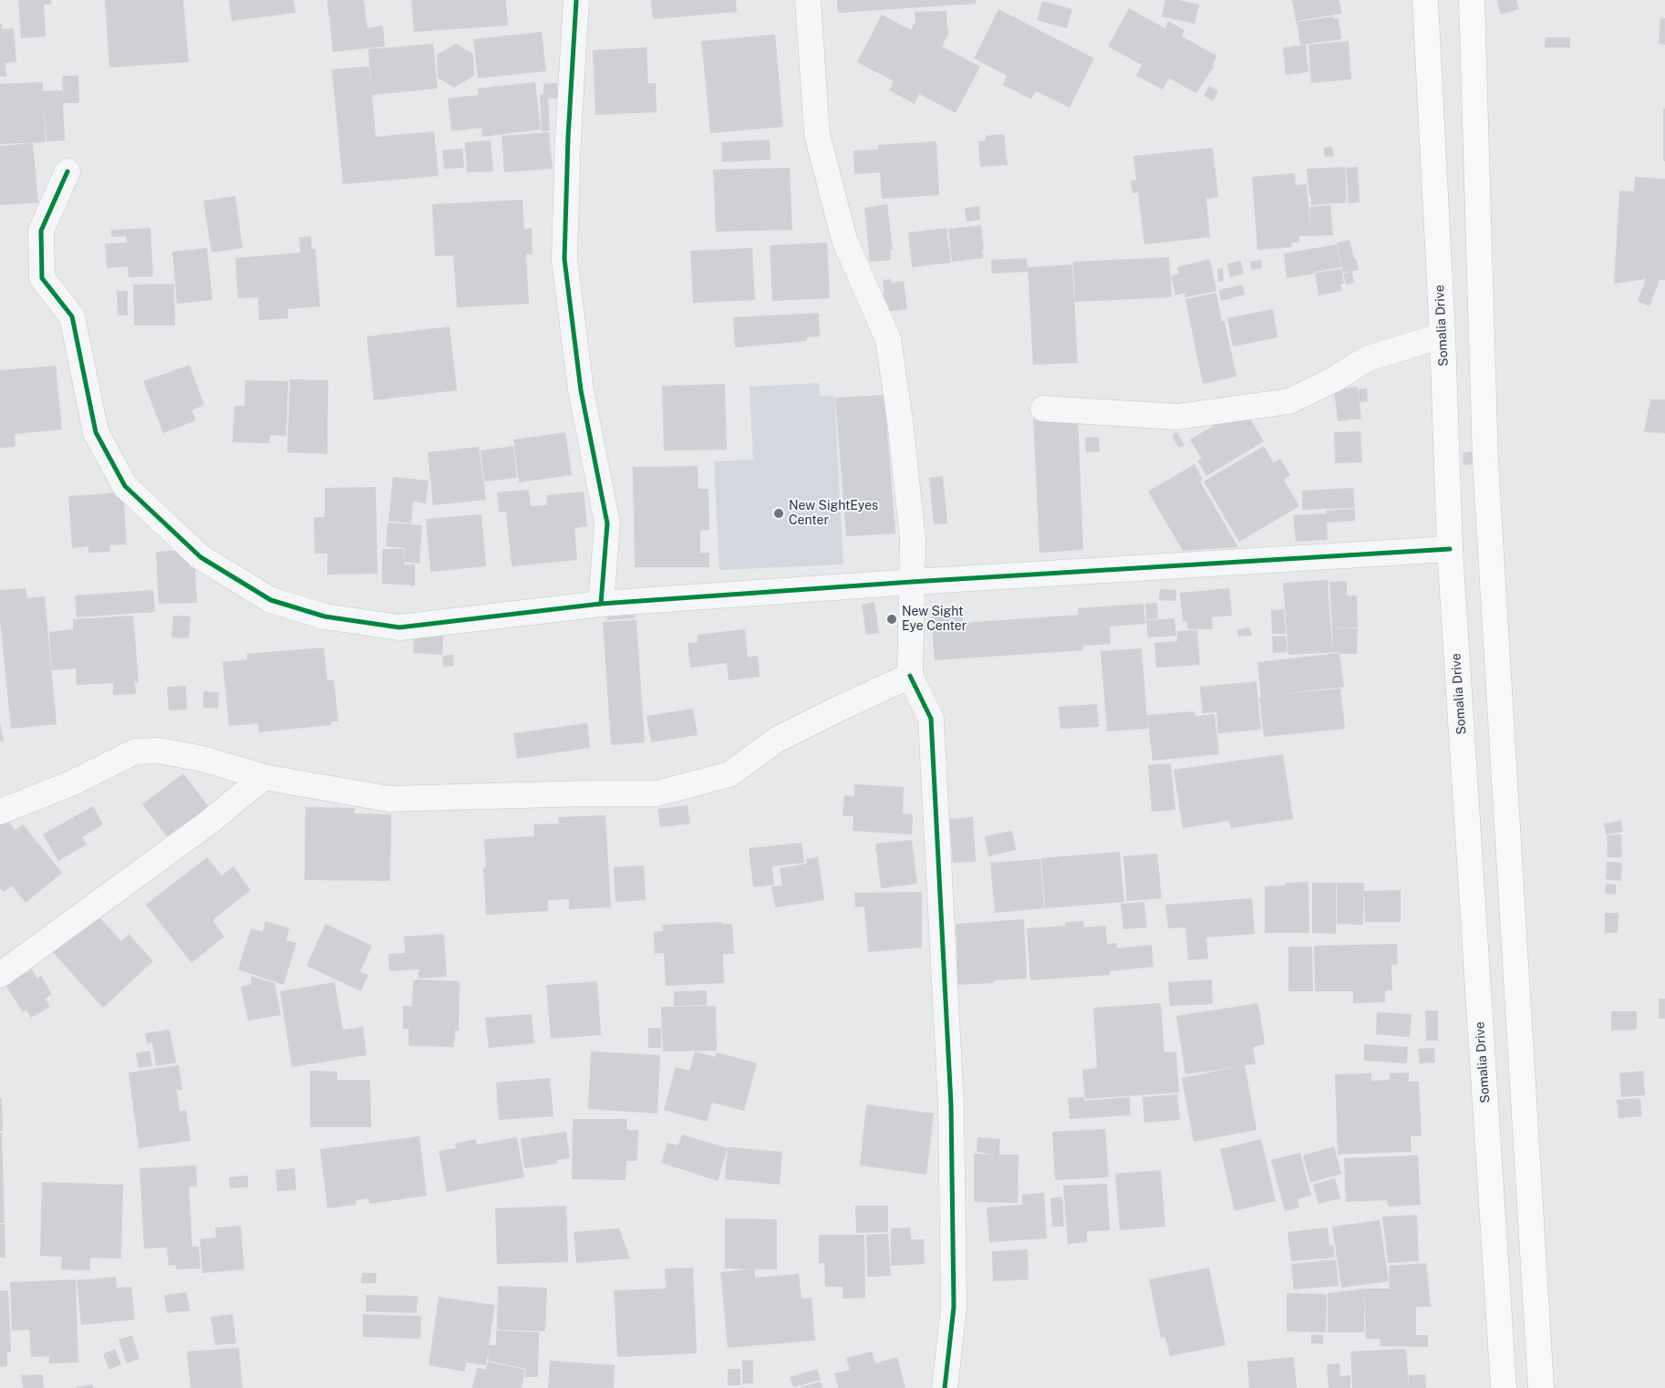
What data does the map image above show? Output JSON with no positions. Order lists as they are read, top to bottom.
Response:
{
  "streets": {
    "main road": ["Somalia Drive"]
  },
  "places": ["New SightEyes Center", "New Sight Eye Center"]
}
